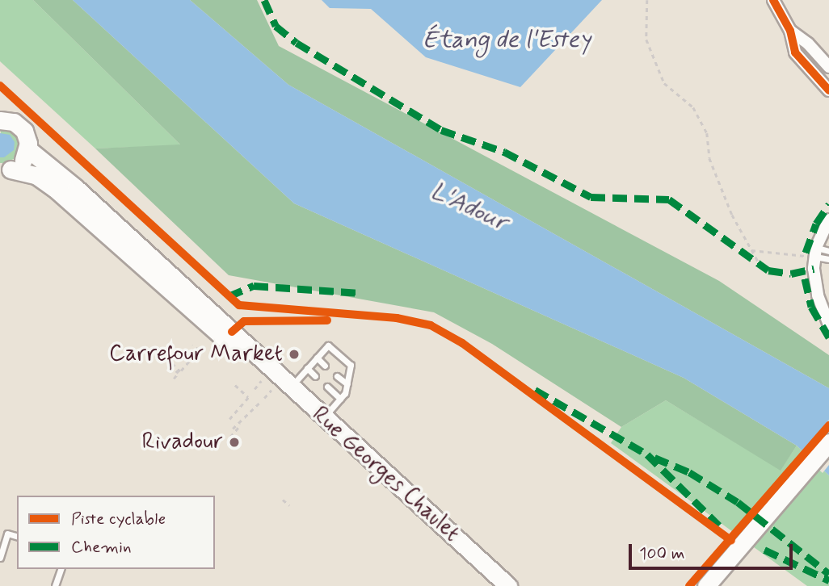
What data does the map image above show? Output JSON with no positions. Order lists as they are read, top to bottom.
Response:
{
  "streets": {
    "main road": ["Rue Georges Chaulet"]
  },
  "water": ["Étang de l'Estey", "L'Adour"],
  "places": ["Carrefour Market", "Rivadour"],
  "legend": ["Piste cyclable", "Chemin"],
  "scale_bar": "100 m"
}
